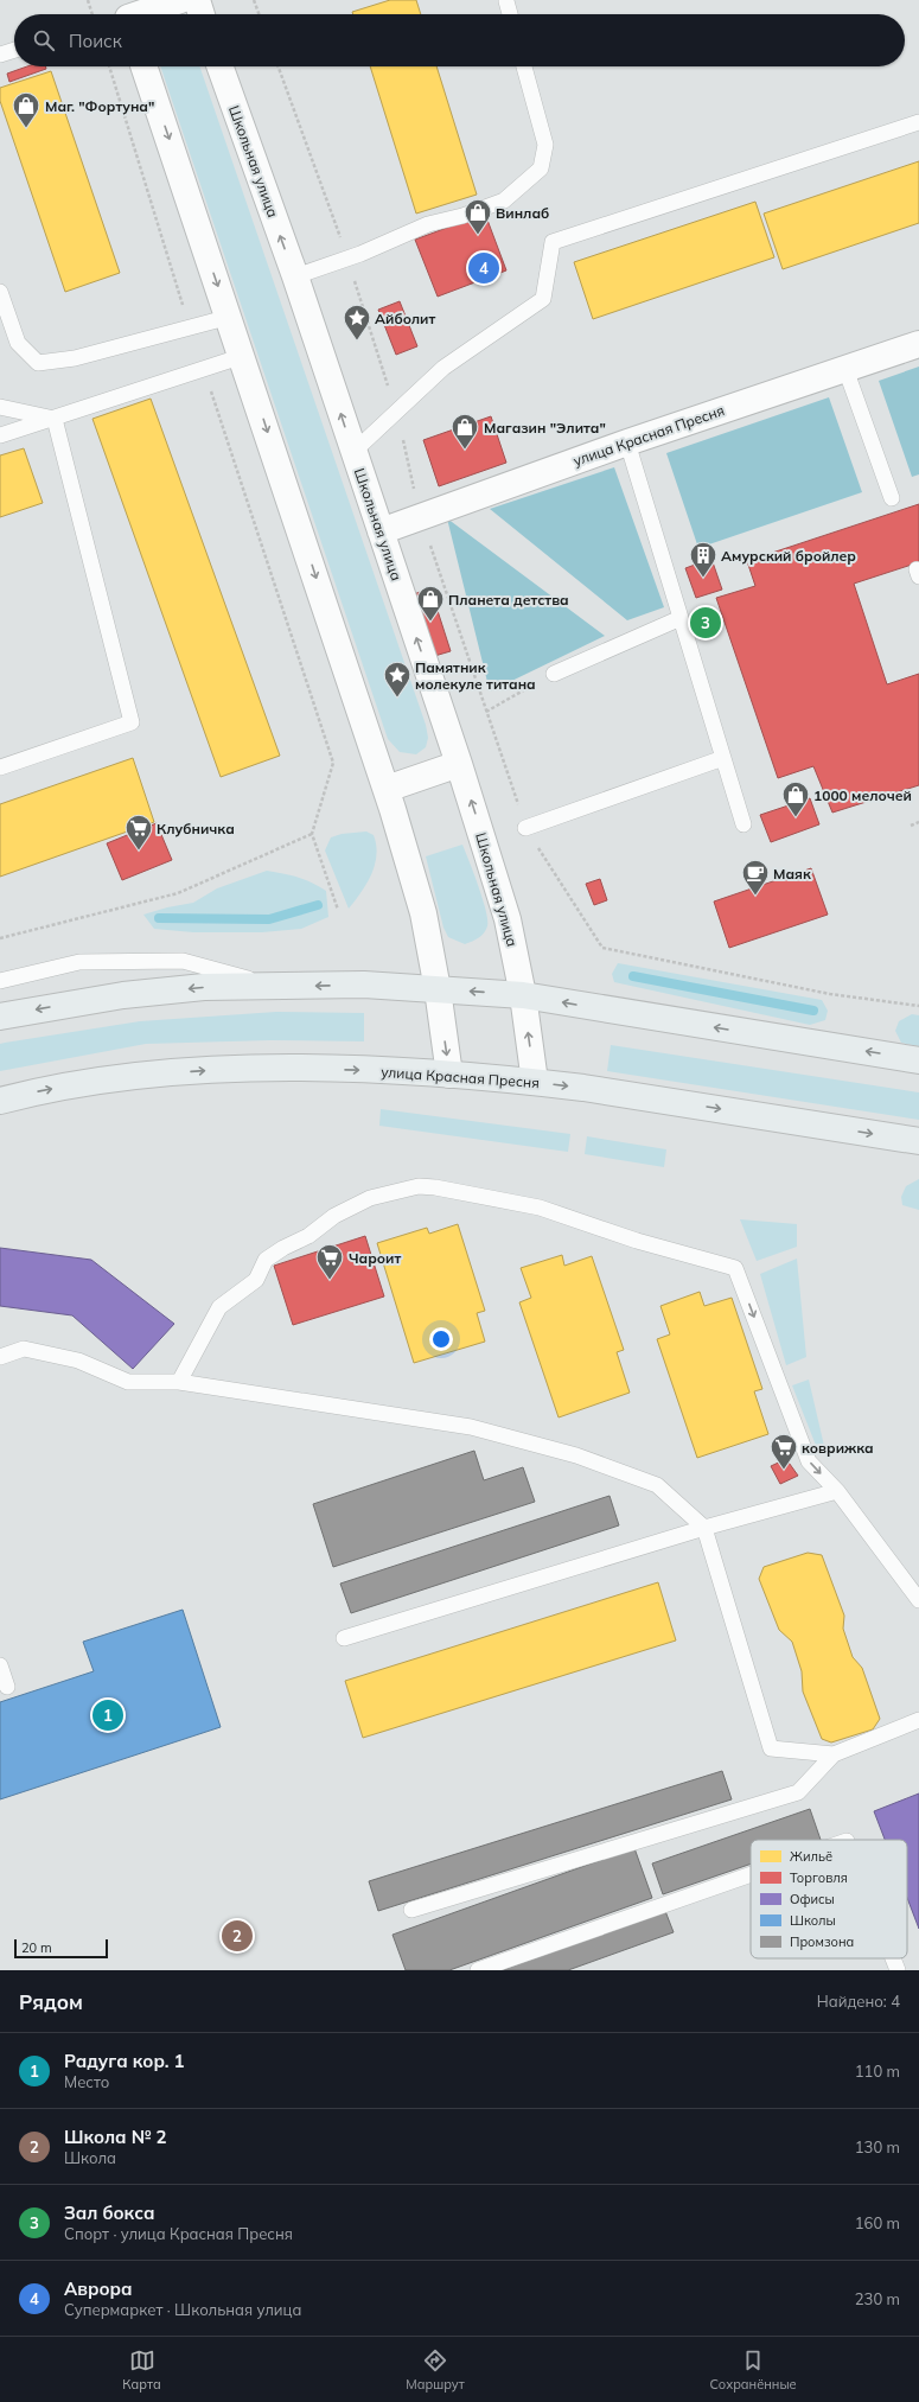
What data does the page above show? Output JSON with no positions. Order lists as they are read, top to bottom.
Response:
{
  "streets": {
    "street": ["Школьная улица", "улица Красная Пресня"]
  },
  "crossings": [
    ["Школьная улица", "улица Красная Пресня"]
  ],
  "places": {
    "shop": [
      "Маг. \"Фортуна\"",
      "Винлаб",
      "Магазин \"Элита\"",
      "Планета детства",
      "1000 мелочей"
    ],
    "place": ["Айболит", "Памятник молекуле титана"],
    "building": ["Амурский бройлер"],
    "supermarket": ["Клубничка", "Чароит", "коврижка"],
    "cafe": ["Маяк"]
  },
  "legend": [
    "Жильё",
    "Торговля",
    "Офисы",
    "Школы",
    "Промзона"
  ],
  "scale_bar": "20 m",
  "page": {
    "search": "Поиск",
    "pins": [
      "4",
      "3",
      "1",
      "2"
    ],
    "scale": "20 m",
    "heading": ["Рядом", "Найдено: 4"],
    "list": [
      {
        "mark": "1",
        "name": "Радуга кор. 1",
        "note": "Место",
        "value": "110 m"
      },
      {
        "mark": "2",
        "name": "Школа № 2",
        "note": "Школа",
        "value": "130 m"
      },
      {
        "mark": "3",
        "name": "Зал бокса",
        "note": "Спорт · улица Красная Пресня",
        "value": "160 m"
      },
      {
        "mark": "4",
        "name": "Аврора",
        "note": "Супермаркет · Школьная улица",
        "value": "230 m"
      }
    ],
    "nav": ["Карта", "Маршрут", "Сохранённые"]
  }
}
